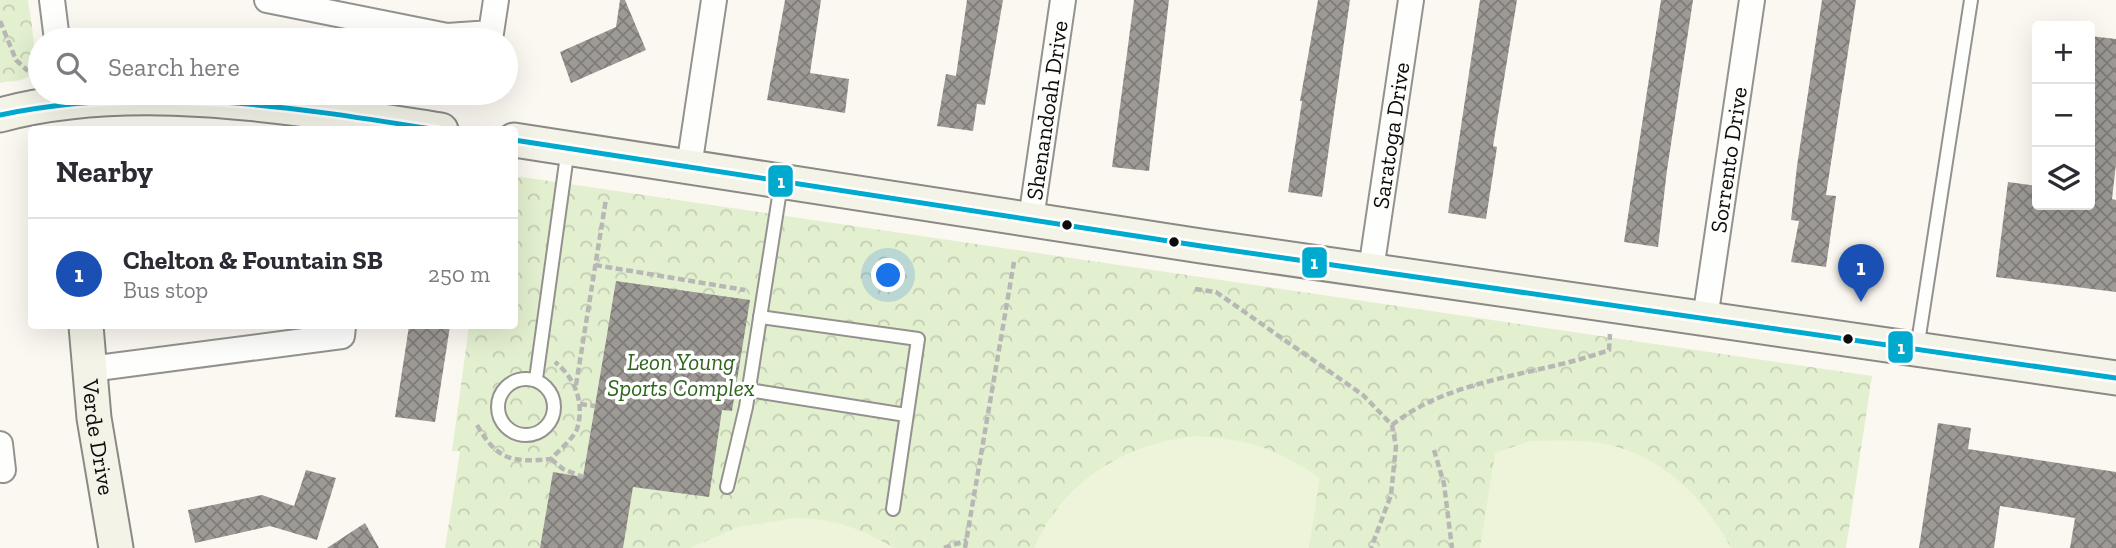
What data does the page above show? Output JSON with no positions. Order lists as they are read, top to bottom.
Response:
{
  "streets": {
    "main road": ["Verde Drive"],
    "street": ["Shenandoah Drive", "Saratoga Drive", "Sorrento Drive"]
  },
  "parks": ["Leon Young Sports Complex"],
  "lines": ["transit line 1"],
  "page": {
    "map_buttons": ["+", "−"],
    "search": "Search here",
    "heading": "Nearby",
    "list": [
      {
        "mark": "1",
        "name": "Chelton & Fountain SB",
        "note": "Bus stop",
        "value": "250 m"
      }
    ],
    "pins": "1"
  }
}
